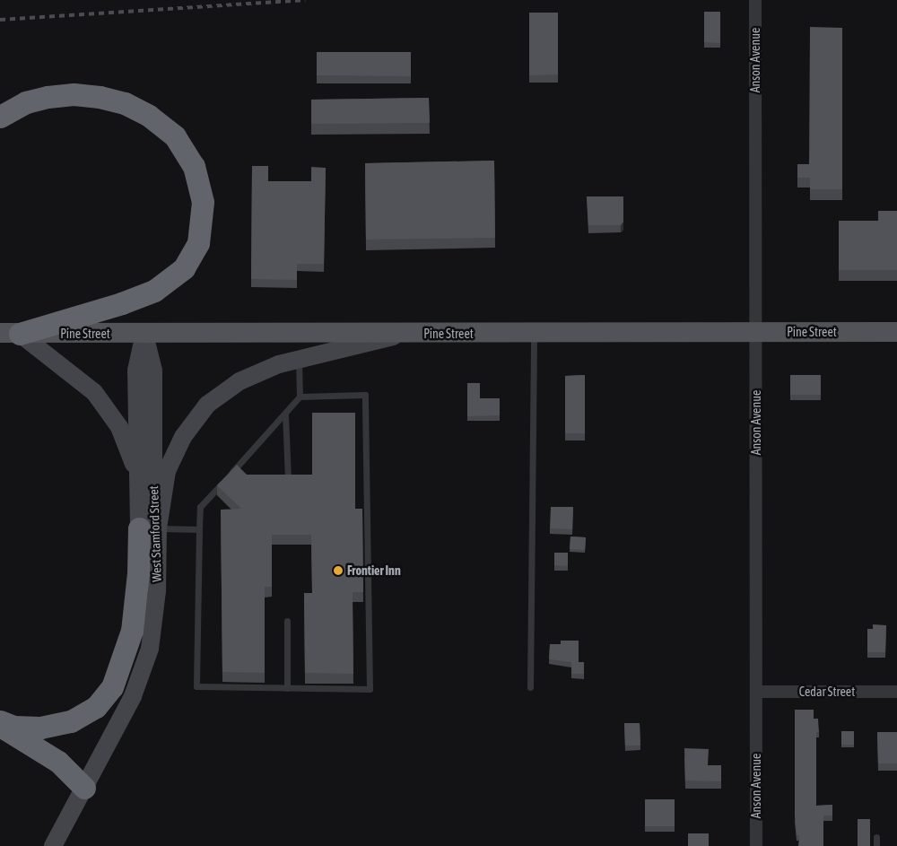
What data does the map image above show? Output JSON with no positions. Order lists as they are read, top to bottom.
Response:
{
  "streets": {
    "main road": ["Pine Street", "West Stamford Street"],
    "street": ["Anson Avenue", "Cedar Street"]
  },
  "crossings": [
    ["Anson Avenue", "Pine Street"],
    ["Anson Avenue", "Cedar Street"],
    ["Pine Street", "West Stamford Street"]
  ],
  "places": ["Frontier Inn"]
}
